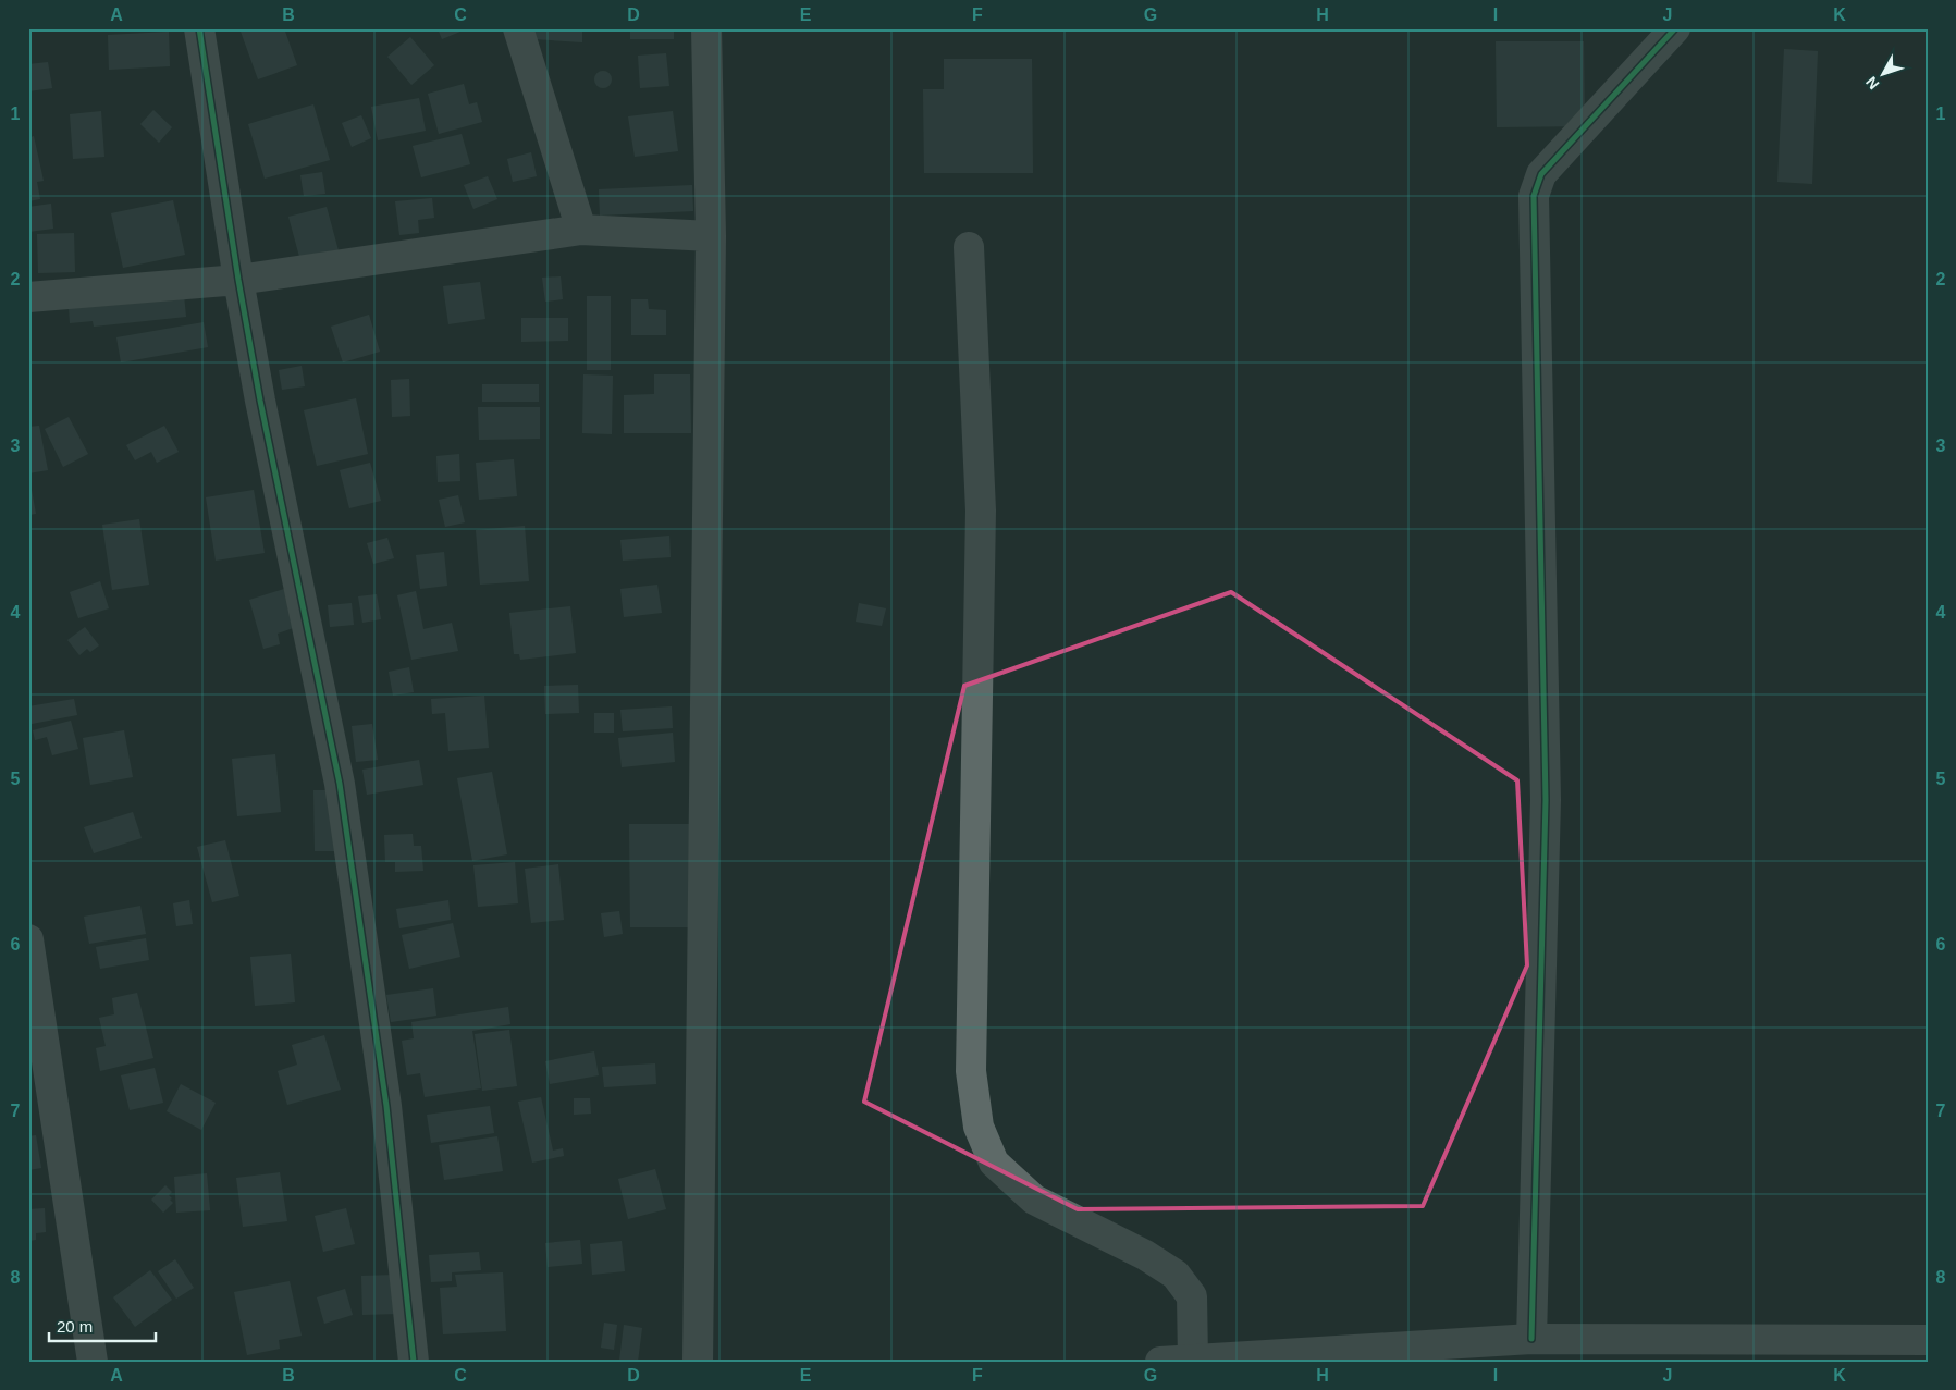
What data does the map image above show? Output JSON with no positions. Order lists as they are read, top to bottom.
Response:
{
  "scale_bar": "20 m",
  "north": "bottom left",
  "grid": {
    "columns": [
      "A",
      "B",
      "C",
      "D",
      "E",
      "F",
      "G",
      "H",
      "I",
      "J",
      "K"
    ],
    "rows": [
      "1",
      "2",
      "3",
      "4",
      "5",
      "6",
      "7",
      "8"
    ]
  }
}
